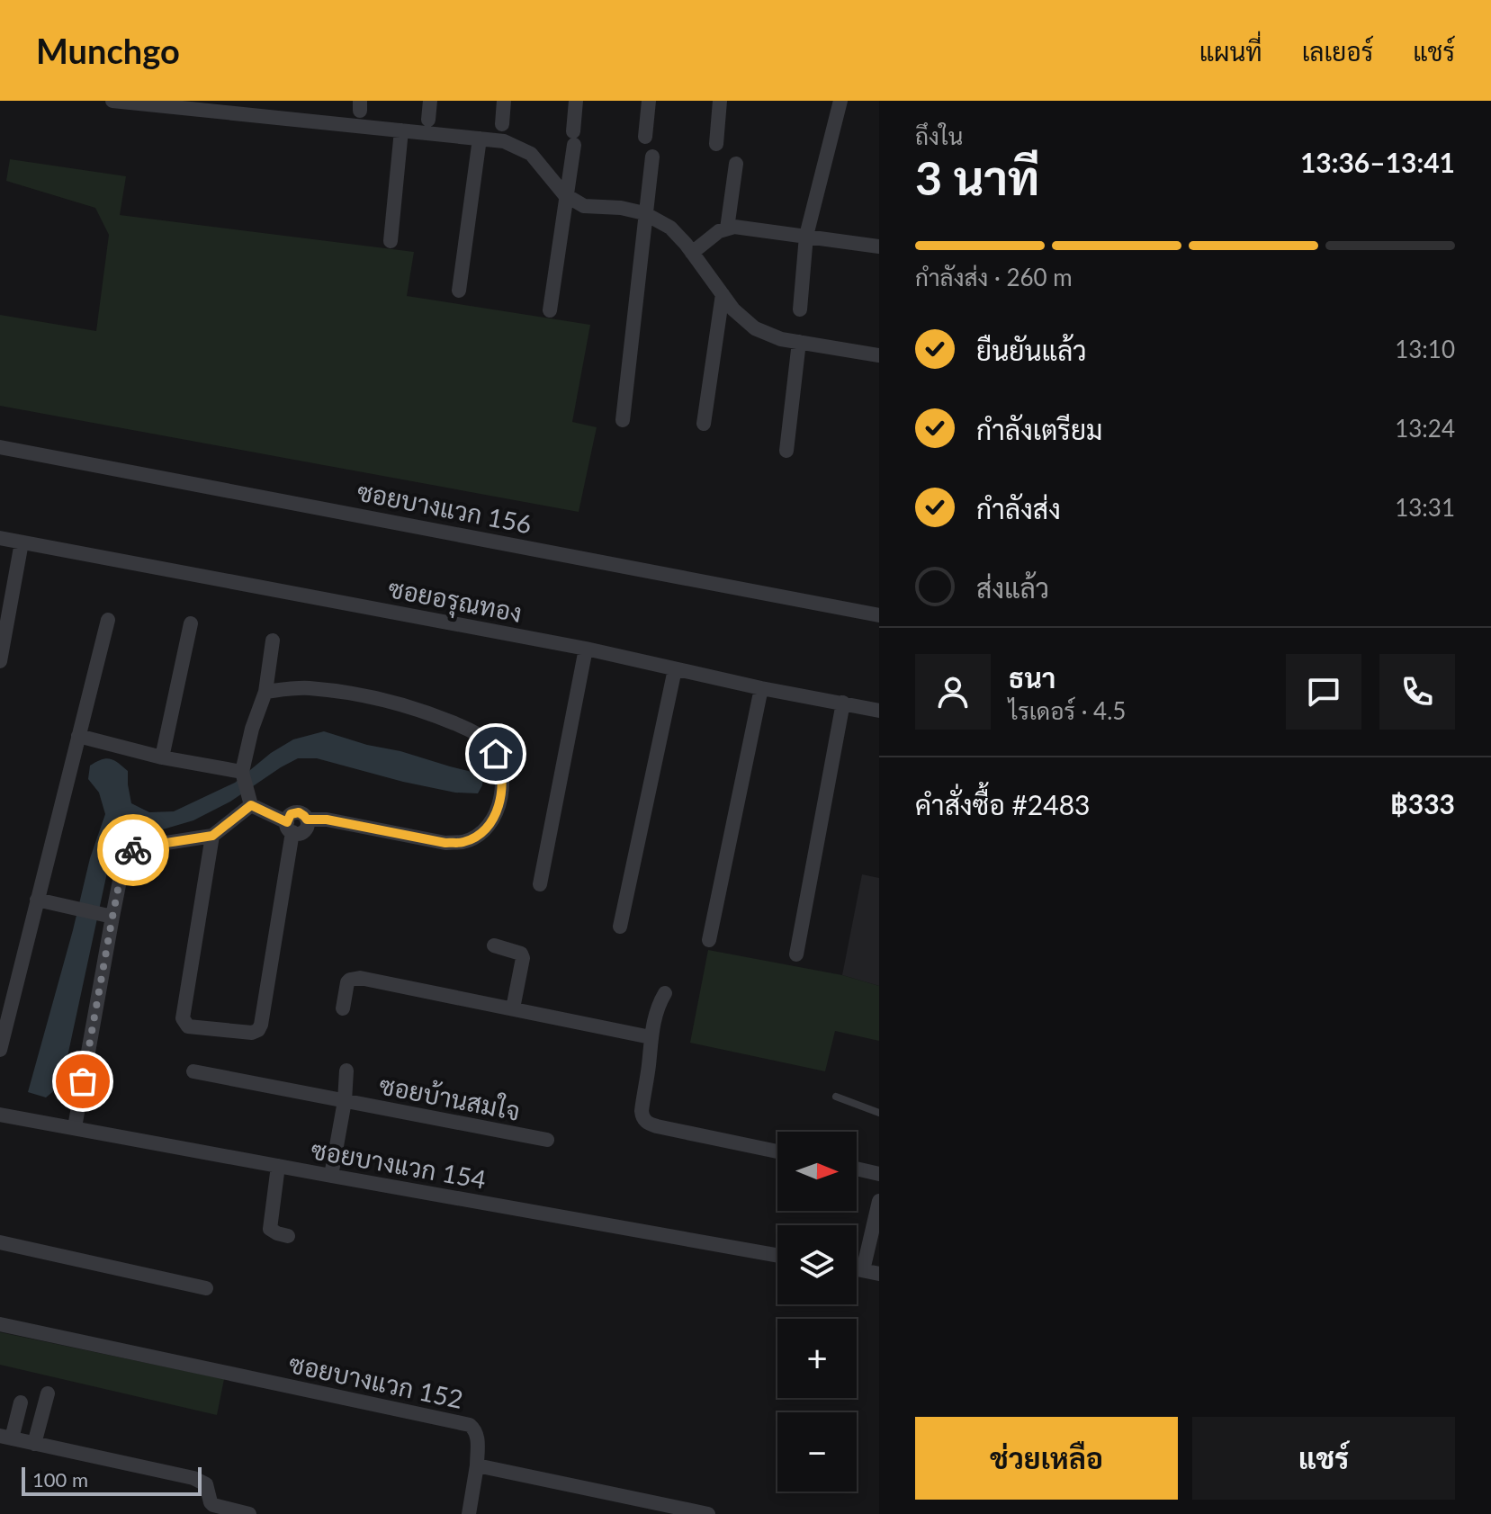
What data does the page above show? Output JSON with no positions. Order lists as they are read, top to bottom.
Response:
{
  "streets": {
    "street": [
      "ซอยบางแวก 156",
      "ซอยอรุณทอง",
      "ซอยบ้านสมใจ",
      "ซอยบางแวก 154",
      "ซอยบางแวก 152"
    ]
  },
  "crossings": [
    ["ซอยบ้านสมใจ", "ซอยบางแวก 154"]
  ],
  "scale_bar": "100 m",
  "north": "right",
  "page": {
    "header": "Munchgo",
    "nav": ["แผนที่", "เลเยอร์", "แชร์"],
    "heading": ["3 นาที", "ถึงใน", "13:36–13:41"],
    "panel": [
      "ธนา",
      "ไรเดอร์ · 4.5",
      "คำสั่งซื้อ #2483",
      "฿333"
    ],
    "bar": "กำลังส่ง · 260 m",
    "list": [
      ["ยืนยันแล้ว", "13:10"],
      ["กำลังเตรียม", "13:24"],
      ["กำลังส่ง", "13:31"],
      "ส่งแล้ว"
    ],
    "map_buttons": ["+", "−"],
    "buttons": ["ช่วยเหลือ", "แชร์"],
    "scale": "100 m"
  }
}
